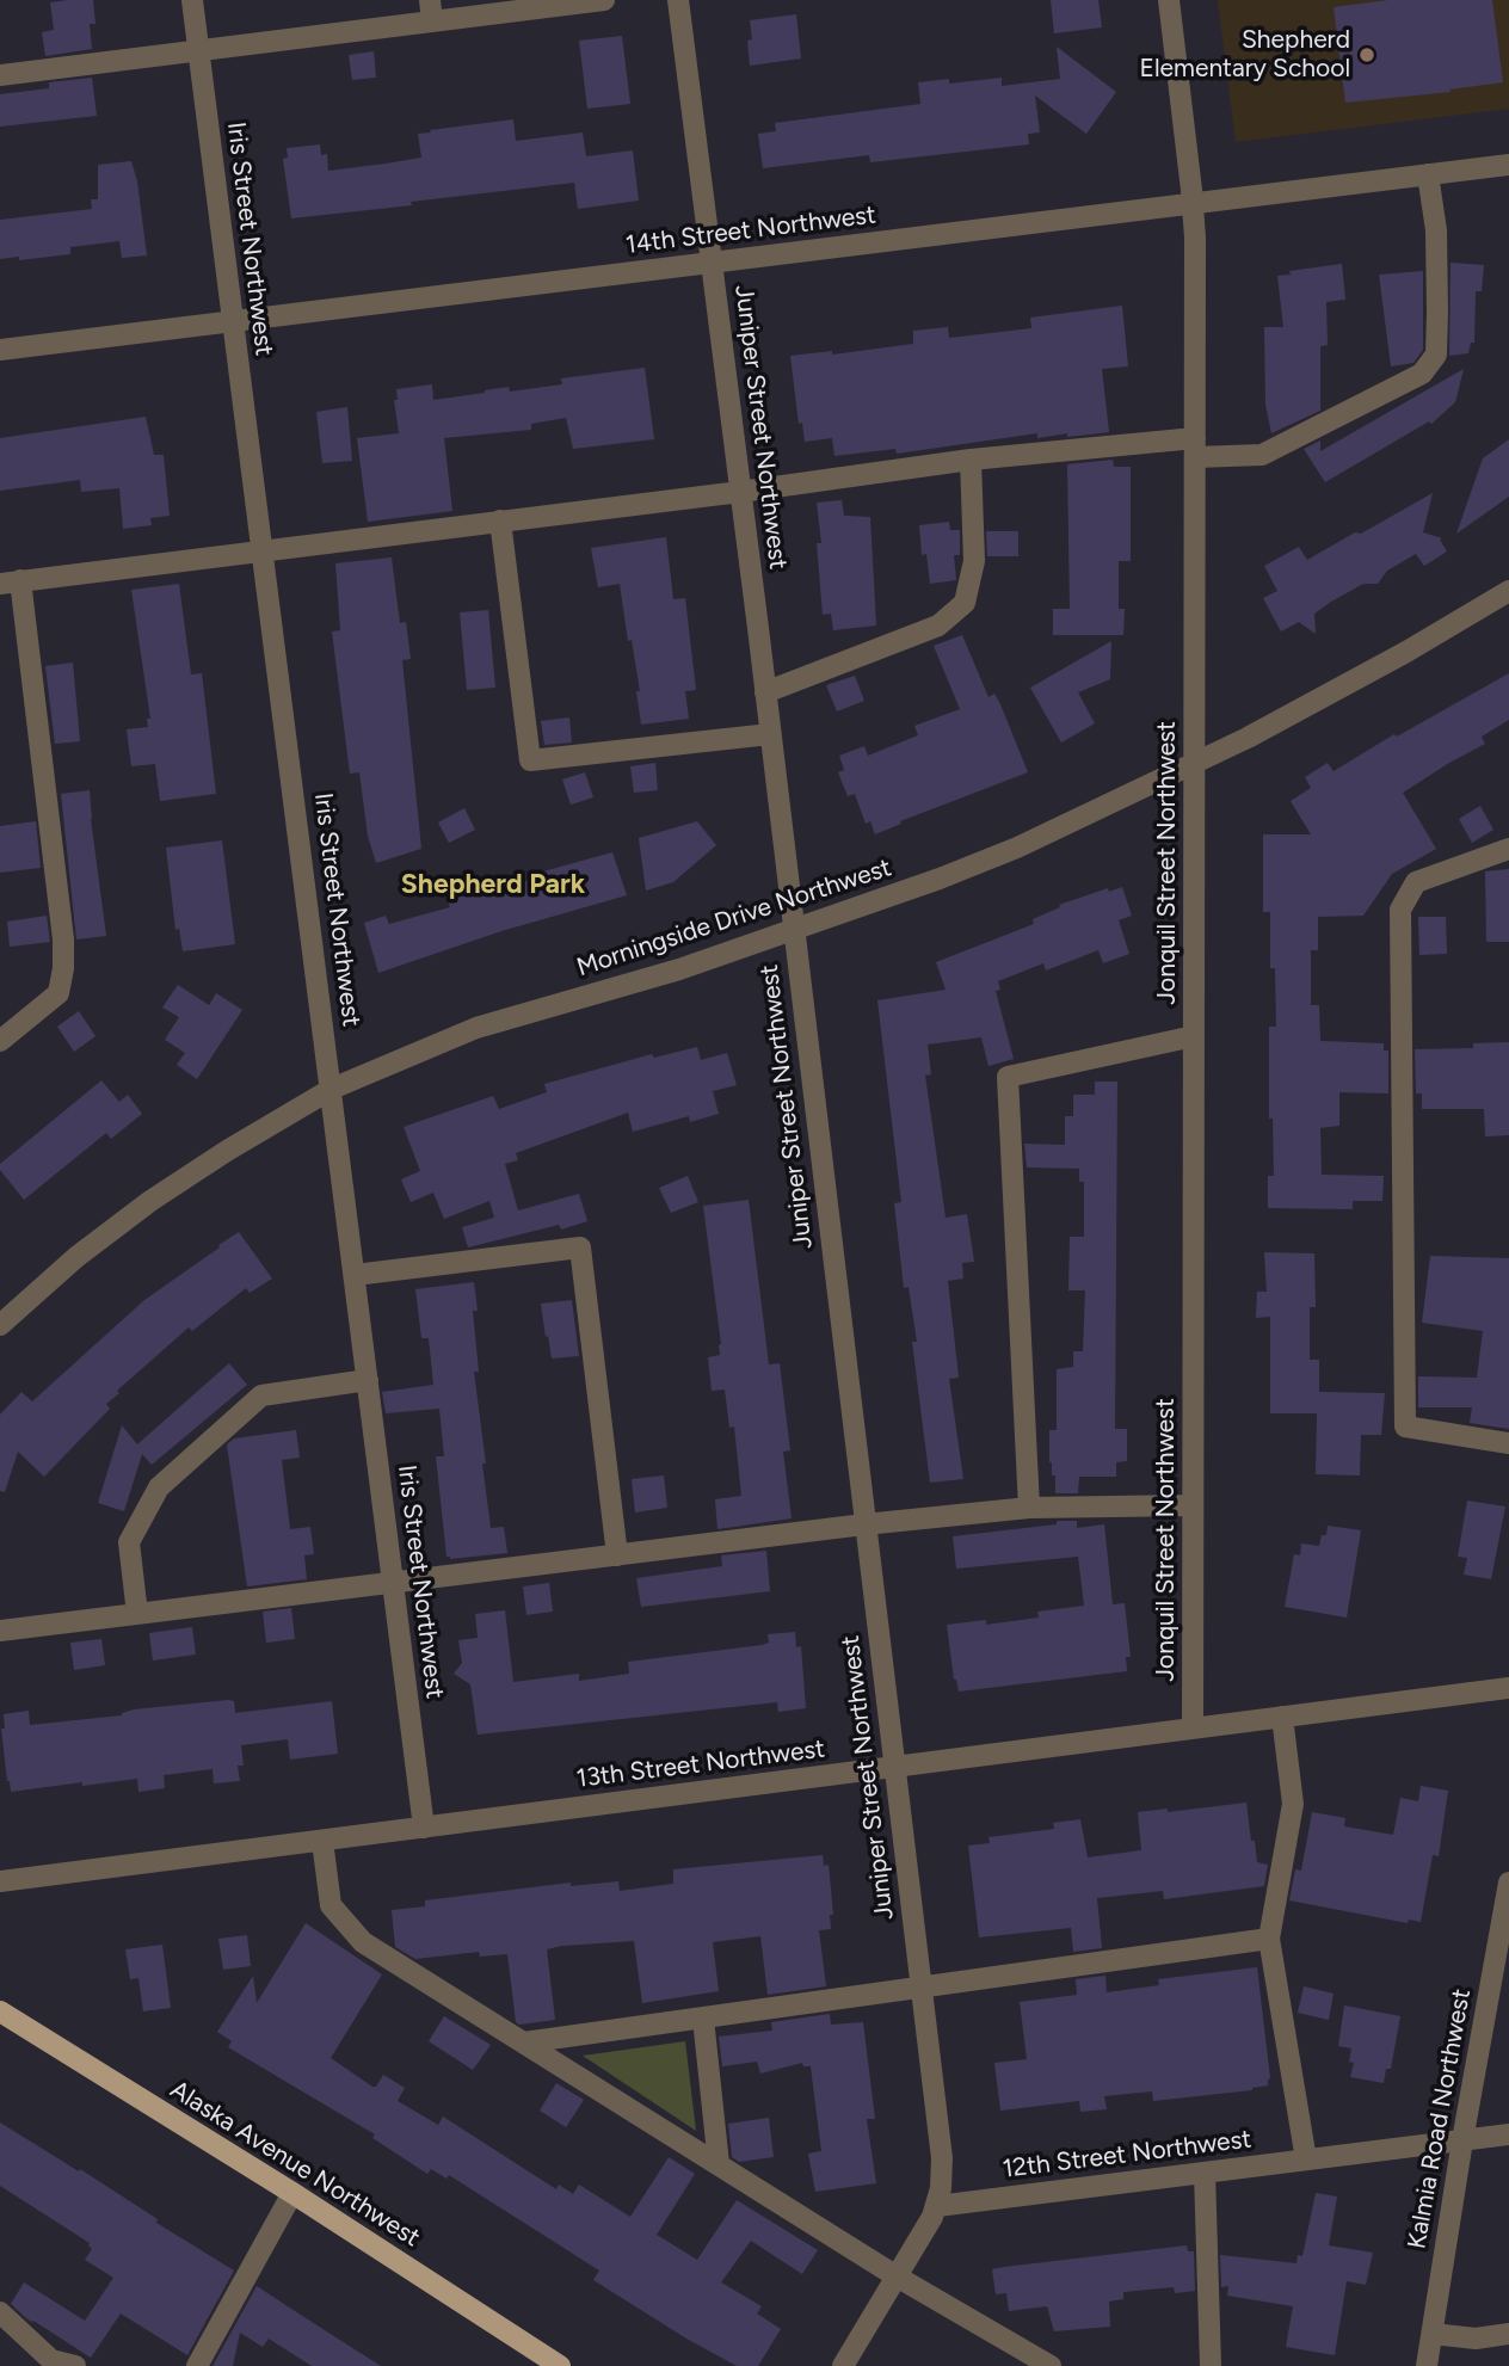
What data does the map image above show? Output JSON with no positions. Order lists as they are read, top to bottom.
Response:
{
  "streets": {
    "main road": ["Alaska Avenue Northwest"],
    "street": [
      "14th Street Northwest",
      "Iris Street Northwest",
      "Juniper Street Northwest",
      "Jonquil Street Northwest",
      "Morningside Drive Northwest",
      "13th Street Northwest",
      "Kalmia Road Northwest",
      "12th Street Northwest"
    ]
  },
  "crossings": [
    ["14th Street Northwest", "Iris Street Northwest"],
    ["14th Street Northwest", "Juniper Street Northwest"],
    ["14th Street Northwest", "Jonquil Street Northwest"],
    ["Iris Street Northwest", "Morningside Drive Northwest"],
    ["Iris Street Northwest", "13th Street Northwest"],
    ["Juniper Street Northwest", "Morningside Drive Northwest"],
    ["Juniper Street Northwest", "13th Street Northwest"],
    ["Juniper Street Northwest", "12th Street Northwest"],
    ["Jonquil Street Northwest", "Morningside Drive Northwest"],
    ["Jonquil Street Northwest", "13th Street Northwest"],
    ["Kalmia Road Northwest", "12th Street Northwest"]
  ],
  "districts": ["Shepherd Park"],
  "places": ["Shepherd Elementary School"]
}
